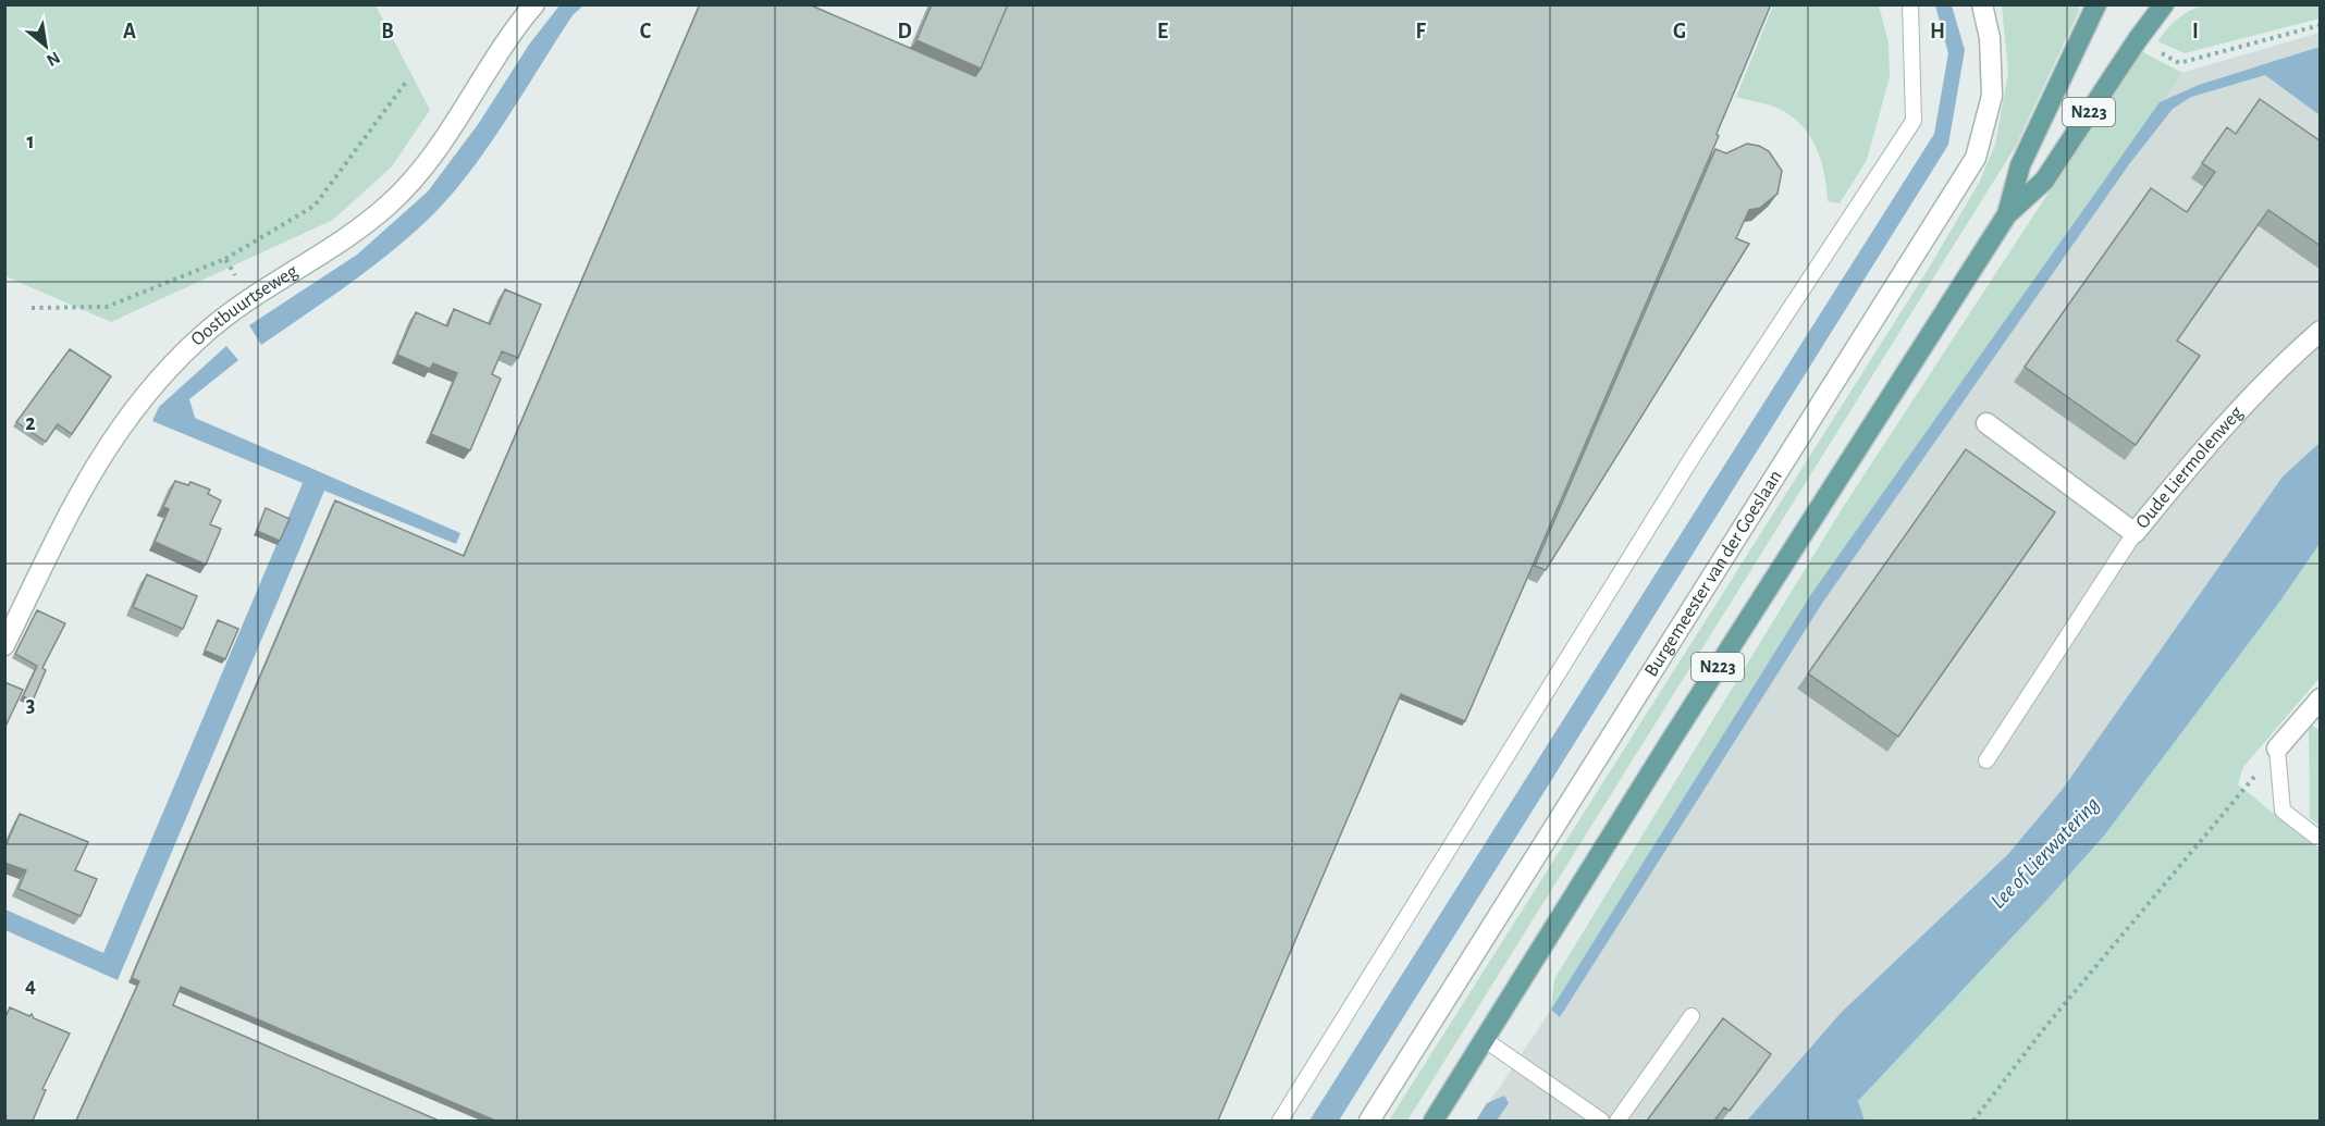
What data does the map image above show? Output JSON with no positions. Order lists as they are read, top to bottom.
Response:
{
  "streets": {
    "main road": ["N223"],
    "street": ["Oostbuurtseweg", "Oude Liermolenweg", "Burgemeester van der Goeslaan"]
  },
  "water": ["Lee of Lierwatering"],
  "north": "bottom right",
  "grid": {
    "columns": [
      "A",
      "B",
      "C",
      "D",
      "E",
      "F",
      "G",
      "H",
      "I"
    ],
    "rows": [
      "1",
      "2",
      "3",
      "4"
    ]
  }
}
